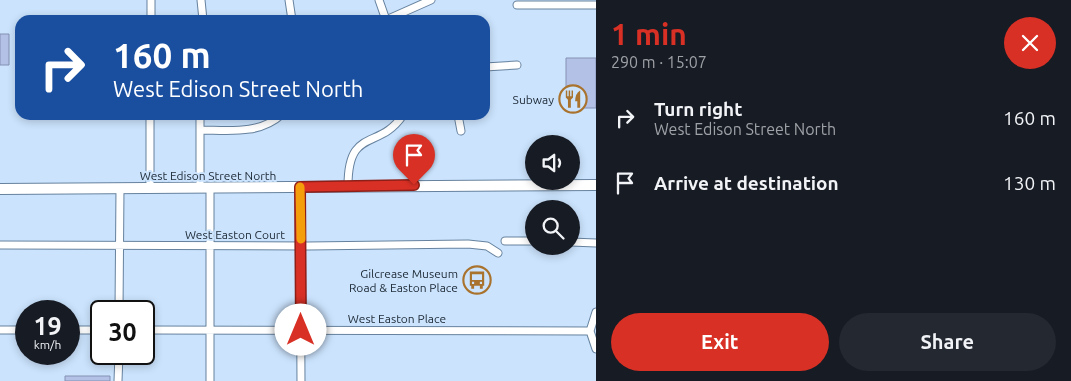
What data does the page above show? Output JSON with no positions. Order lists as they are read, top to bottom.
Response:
{
  "streets": {
    "main road": ["West Edison Street North"],
    "street": ["West Easton Court", "West Easton Place"]
  },
  "places": {
    "restaurant": ["Subway"],
    "bus stop": ["Gilcrease Museum Road & Easton Place"]
  },
  "page": {
    "heading": ["1 min", "290 m · 15:07"],
    "turn": ["160 m", "West Edison Street North"],
    "list": [
      {
        "name": "Turn right",
        "note": "West Edison Street North",
        "value": "160 m"
      },
      {
        "name": "Arrive at destination",
        "value": "130 m"
      }
    ],
    "speed": "19 km/h",
    "limit": "30",
    "buttons": ["Exit", "Share"]
  }
}
